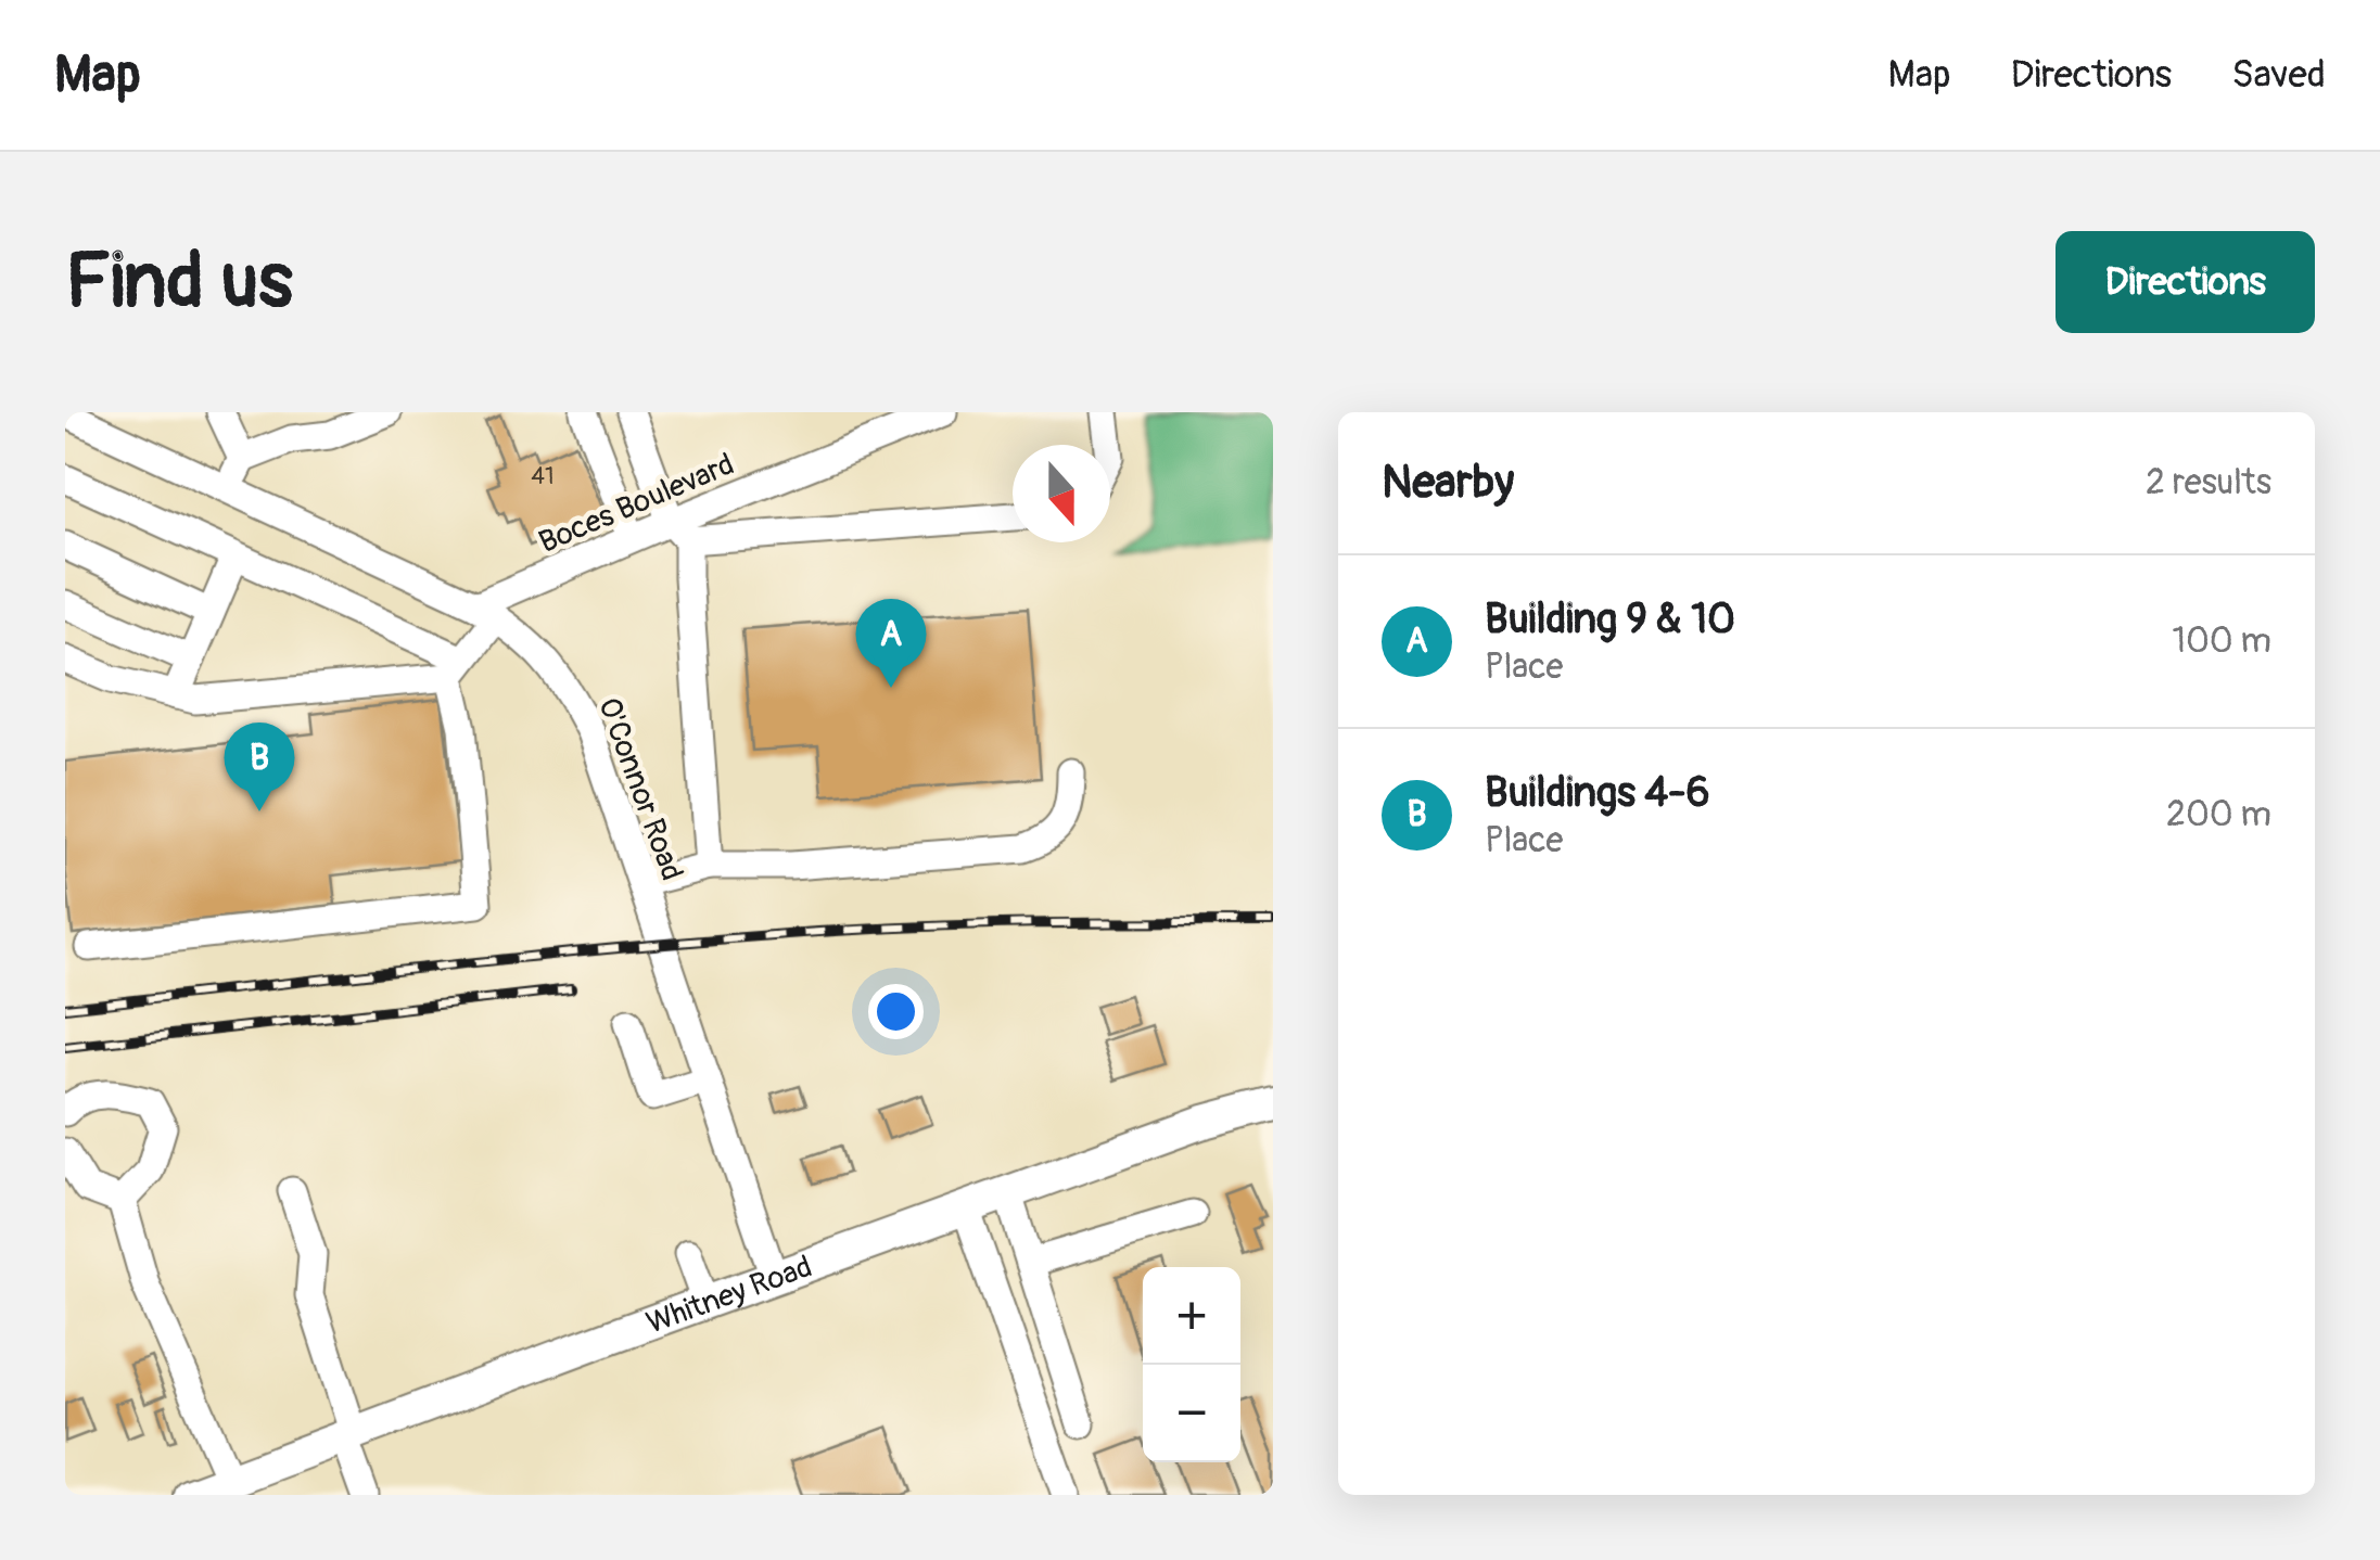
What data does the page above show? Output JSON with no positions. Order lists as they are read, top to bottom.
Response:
{
  "streets": {
    "main road": ["Whitney Road"],
    "street": ["Boces Boulevard", "O'Connor Road"]
  },
  "crossings": [
    ["Boces Boulevard", "O'Connor Road"],
    ["O'Connor Road", "Whitney Road"]
  ],
  "house_numbers": ["41"],
  "north": "bottom",
  "page": {
    "header": "Map",
    "nav": ["Map", "Directions", "Saved"],
    "buttons": "Directions",
    "title": "Find us",
    "heading": ["Nearby", "2 results"],
    "list": [
      {
        "mark": "A",
        "name": "Building 9 & 10",
        "note": "Place",
        "value": "100 m"
      },
      {
        "mark": "B",
        "name": "Buildings 4-6",
        "note": "Place",
        "value": "200 m"
      }
    ],
    "pins": ["A", "B"],
    "map_buttons": ["+", "−"]
  }
}
